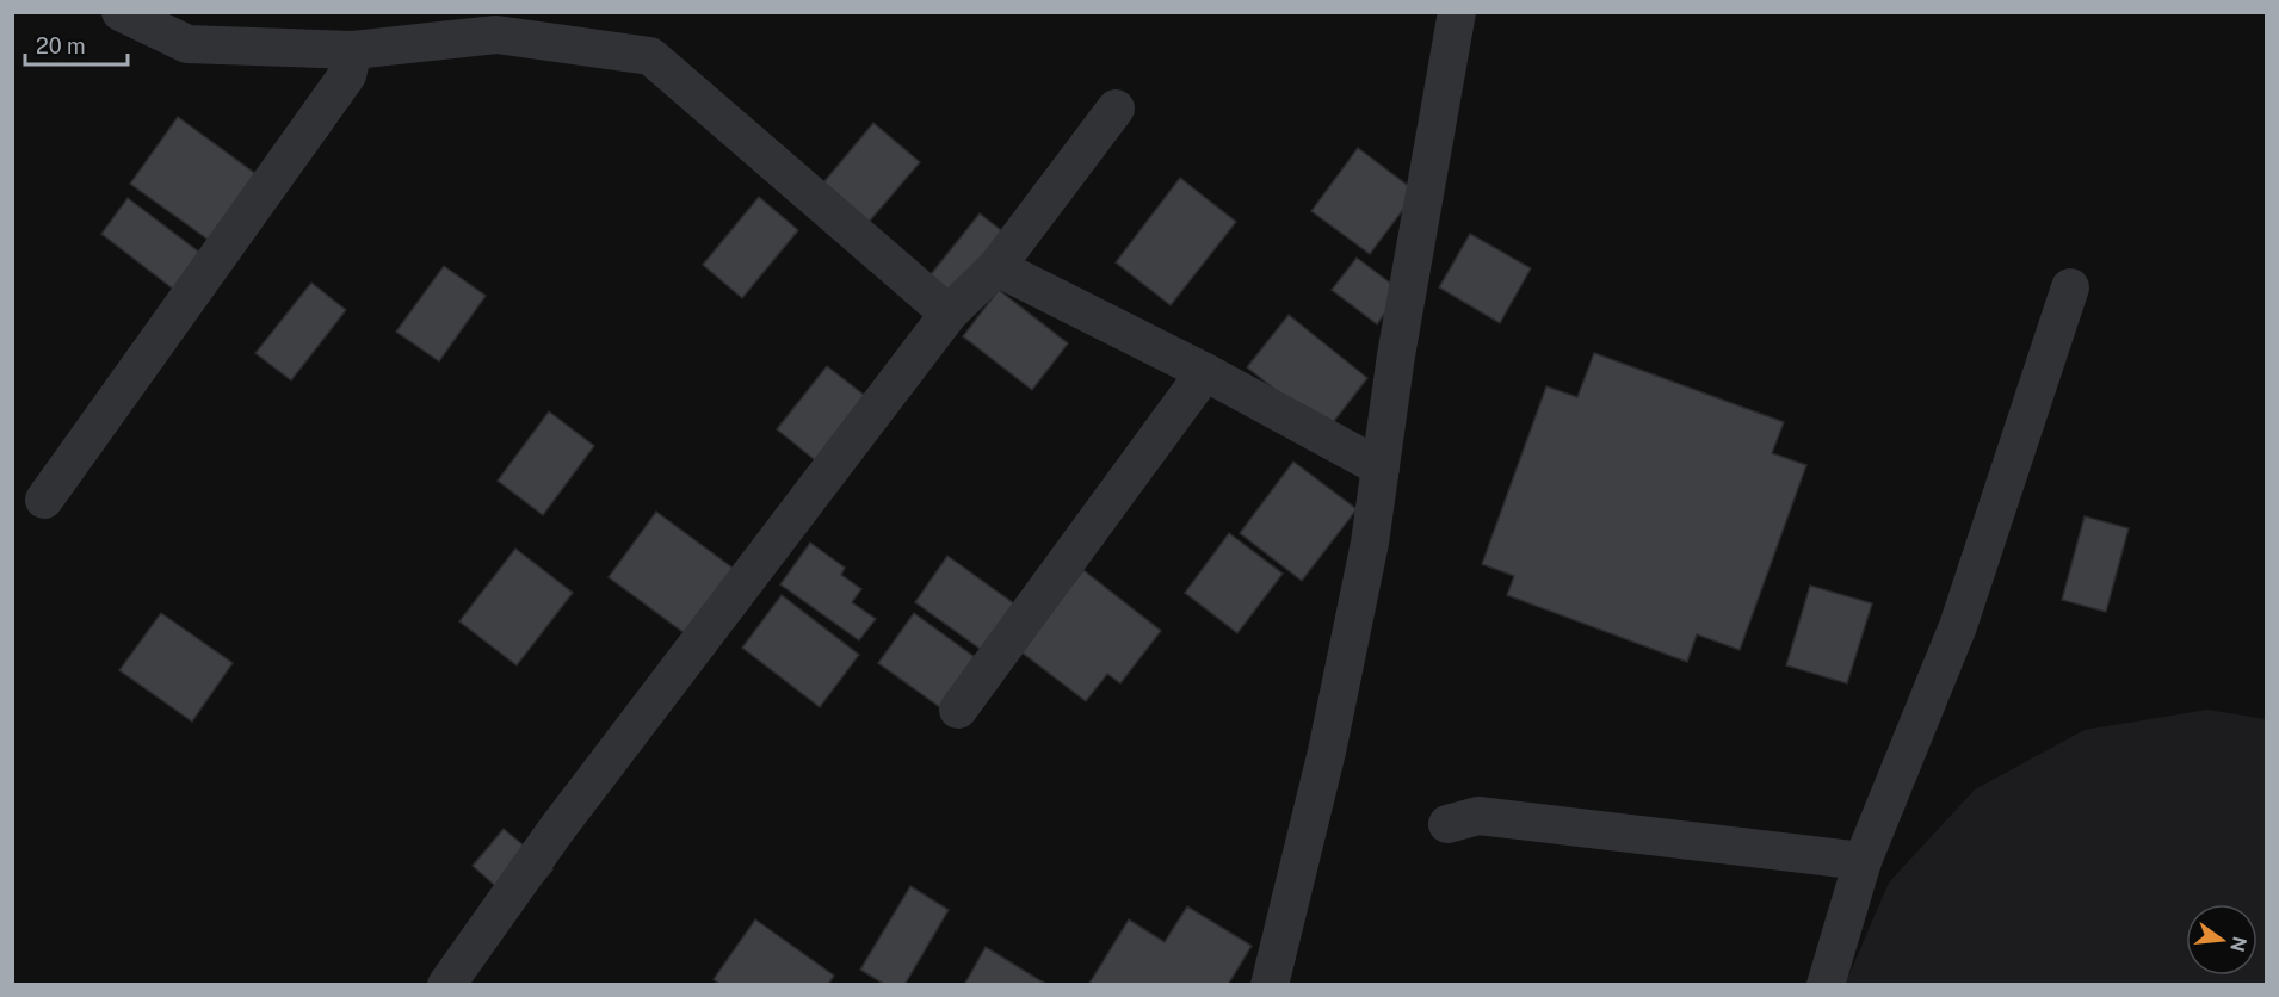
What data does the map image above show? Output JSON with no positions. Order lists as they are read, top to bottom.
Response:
{
  "scale_bar": "20 m",
  "north": "right"
}
